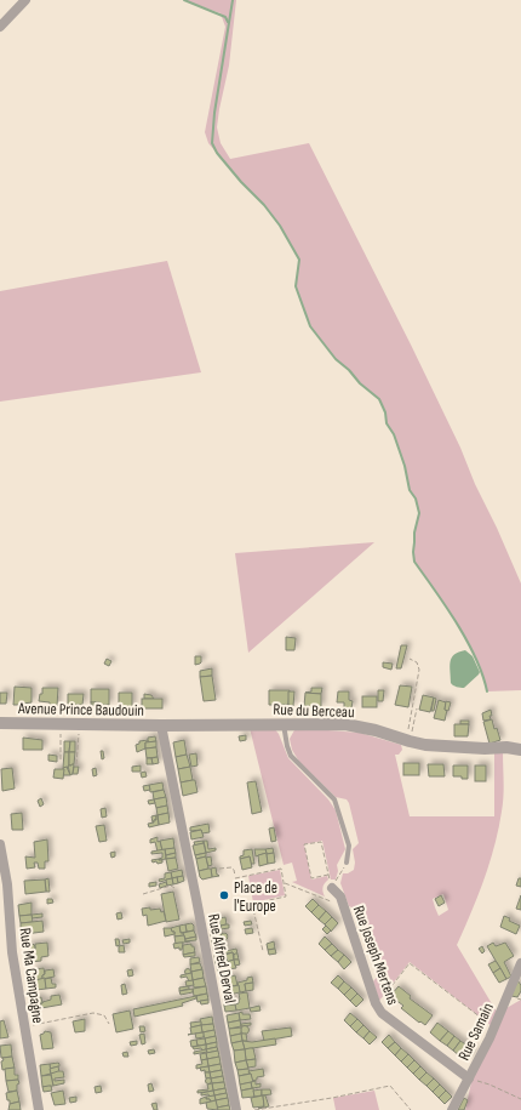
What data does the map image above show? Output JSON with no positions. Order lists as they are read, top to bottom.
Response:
{
  "streets": {
    "street": [
      "Avenue Prince Baudouin",
      "Rue du Berceau",
      "Rue Joseph Mertens",
      "Rue Alfred Derval",
      "Rue Ma Campagne",
      "Rue Samain"
    ]
  },
  "crossings": [
    ["Avenue Prince Baudouin", "Rue du Berceau"],
    ["Avenue Prince Baudouin", "Rue Alfred Derval"],
    ["Rue du Berceau", "Rue Alfred Derval"],
    ["Rue Joseph Mertens", "Rue Samain"]
  ],
  "places": ["Place de l'Europe"]
}
